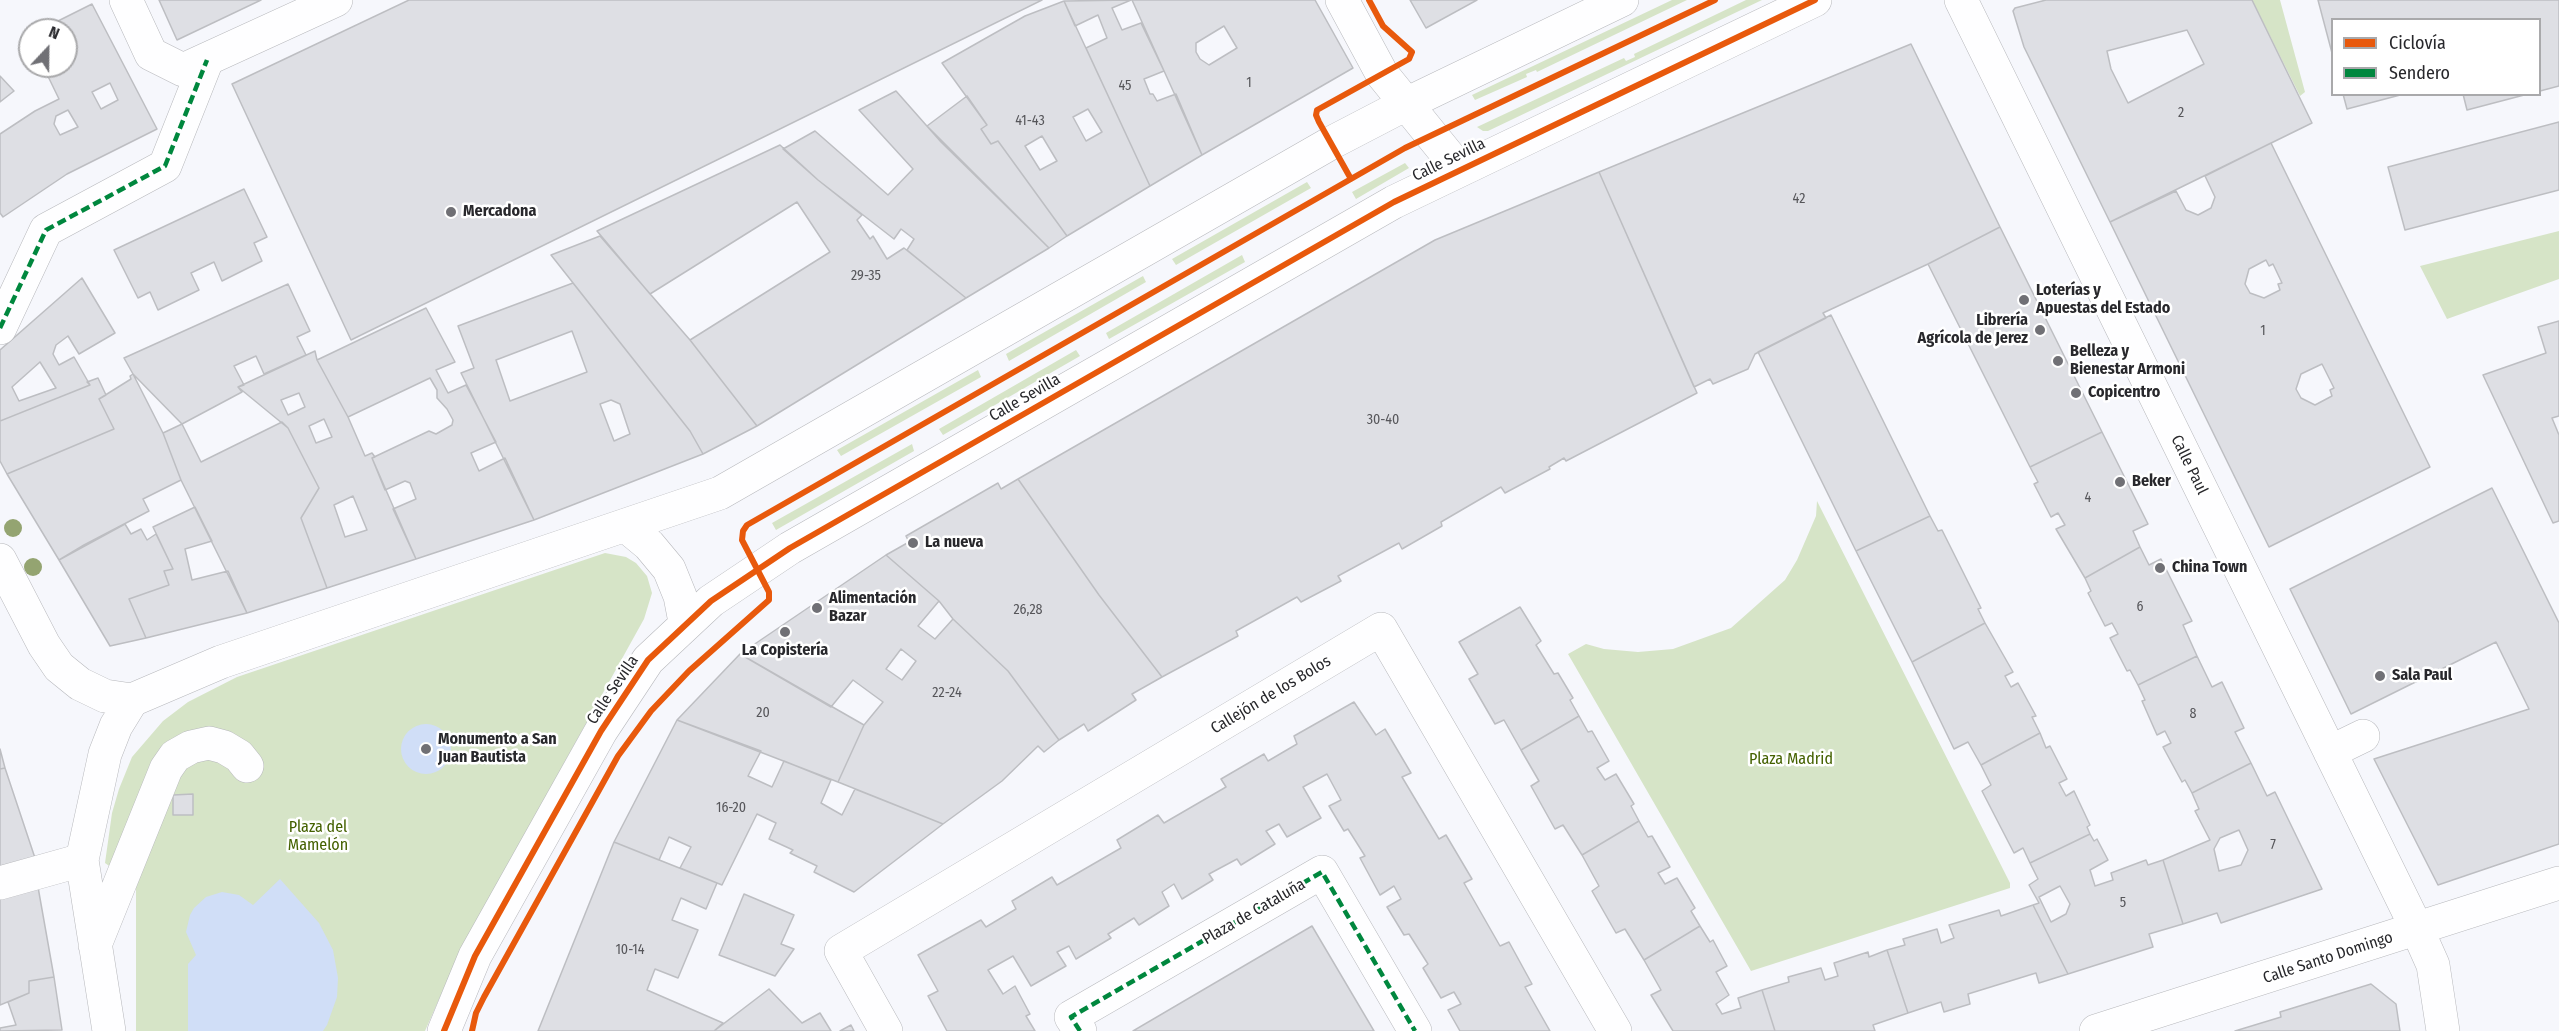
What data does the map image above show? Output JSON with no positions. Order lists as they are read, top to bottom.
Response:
{
  "streets": {
    "street": [
      "Calle Sevilla",
      "Calle Paul",
      "Callejón de los Bolos",
      "Plaza de Cataluña",
      "Calle Santo Domingo"
    ]
  },
  "crossings": [
    ["Calle Paul", "Calle Santo Domingo"]
  ],
  "parks": ["Plaza Madrid", "Plaza del Mamelón"],
  "places": [
    "Mercadona",
    "Loterías y Apuestas del Estado",
    "Librería Agrícola de Jerez",
    "Belleza y Bienestar Armoni",
    "Copicentro",
    "Beker",
    "La nueva",
    "China Town",
    "Alimentación Bazar",
    "La Copistería",
    "Sala Paul",
    "Monumento a San Juan Bautista"
  ],
  "house_numbers": [
    "1",
    "45",
    "2",
    "41-43",
    "42",
    "29-35",
    "1",
    "30-40",
    "4",
    "6",
    "26,28",
    "22-24",
    "20",
    "8",
    "16-20",
    "7",
    "5",
    "10-14"
  ],
  "legend": ["Ciclovía", "Sendero"],
  "north": "top"
}
